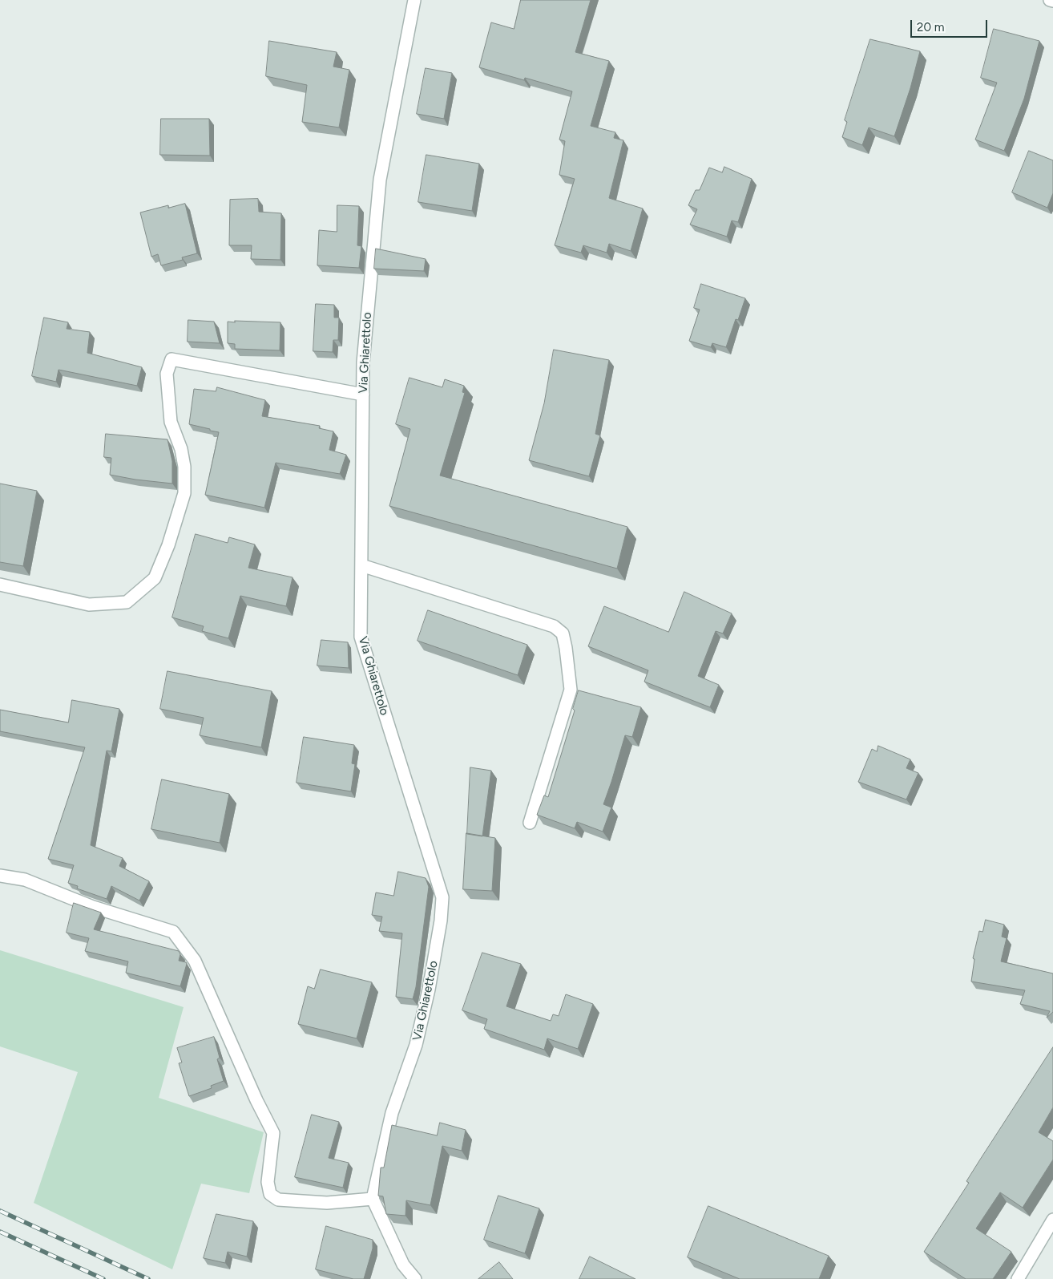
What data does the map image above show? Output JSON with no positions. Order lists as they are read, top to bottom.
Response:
{
  "streets": {
    "street": ["Via Ghiarettolo"]
  },
  "scale_bar": "20 m"
}
